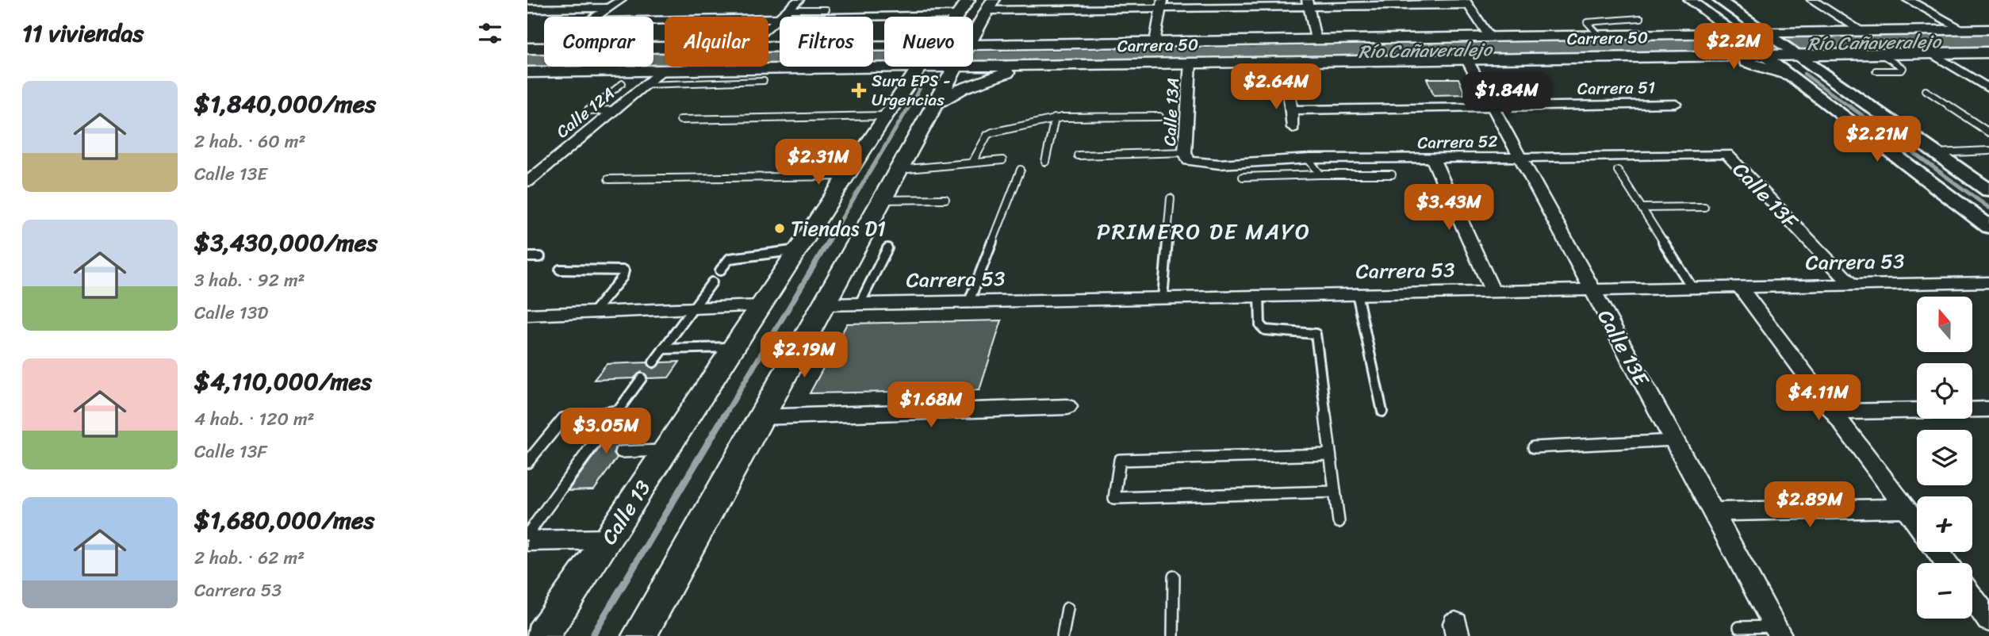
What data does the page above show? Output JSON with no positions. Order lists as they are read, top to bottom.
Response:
{
  "streets": {
    "main road": ["Carrera 50", "Calle 13"],
    "street": [
      "Carrera 51",
      "Calle 13A",
      "Calle 12A",
      "Carrera 52",
      "Calle 13F",
      "Carrera 53",
      "Calle 13E"
    ]
  },
  "crossings": [
    ["Carrera 50", "Calle 13A"],
    ["Carrera 50", "Calle 12A"],
    ["Carrera 50", "Calle 13E"],
    ["Carrera 51", "Calle 13E"],
    ["Calle 13A", "Carrera 52"],
    ["Carrera 52", "Calle 13F"],
    ["Carrera 52", "Calle 13E"],
    ["Calle 13F", "Carrera 53"],
    ["Carrera 53", "Calle 13E"]
  ],
  "districts": ["PRIMERO DE MAYO"],
  "water": ["Río Cañaveralejo"],
  "places": {
    "health": ["Sura EPS - Urgencias"],
    "other": ["Tiendas D1"]
  },
  "north": "top",
  "page": {
    "heading": "11 viviendas",
    "chip": [
      "Comprar",
      "Alquilar",
      "Filtros",
      "Nuevo"
    ],
    "price": [
      "$2.2M",
      "$2.64M",
      "$1.84M",
      "$2.21M",
      "$2.31M",
      "$3.43M",
      "$2.19M",
      "$4.11M",
      "$1.68M",
      "$3.05M",
      "$2.89M"
    ],
    "list": [
      {
        "name": "$1,840,000/mes",
        "note": "2 hab. · 60 m² · Calle 13E"
      },
      {
        "name": "$3,430,000/mes",
        "note": "3 hab. · 92 m² · Calle 13D"
      },
      {
        "name": "$4,110,000/mes",
        "note": "4 hab. · 120 m² · Calle 13F"
      },
      {
        "name": "$1,680,000/mes",
        "note": "2 hab. · 62 m² · Carrera 53"
      }
    ],
    "map_buttons": ["+", "−"]
  }
}
